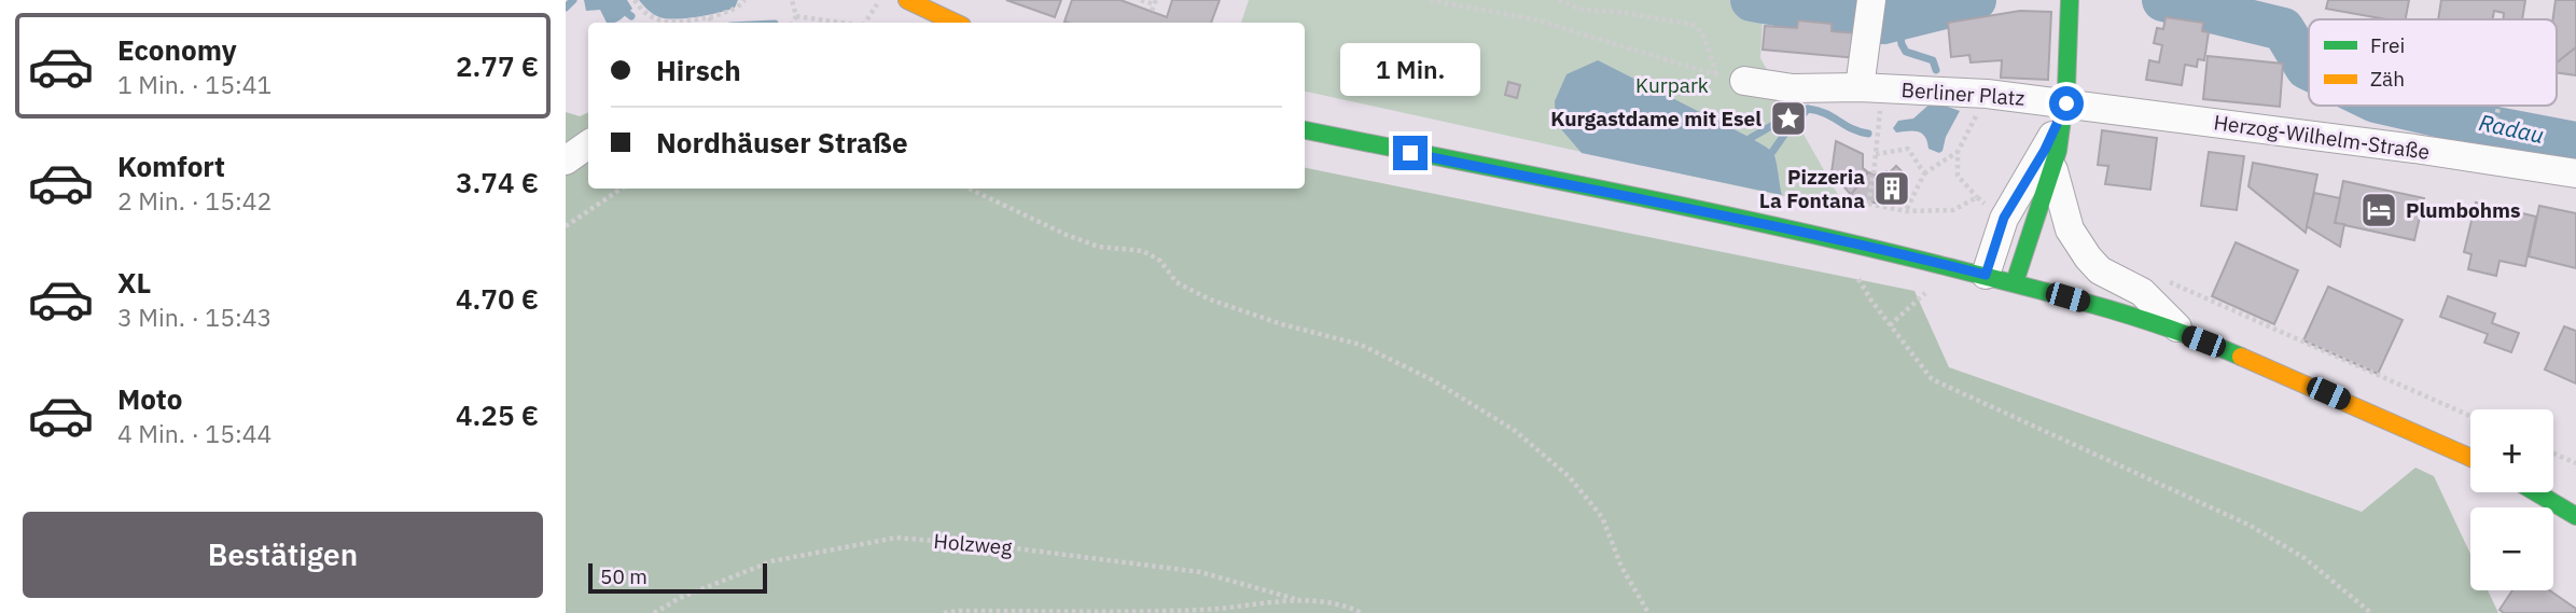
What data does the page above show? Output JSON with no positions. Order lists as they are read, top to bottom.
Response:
{
  "streets": {
    "street": ["Berliner Platz", "Herzog-Wilhelm-Straße"],
    "path": ["Holzweg"]
  },
  "crossings": [
    ["Berliner Platz", "Herzog-Wilhelm-Straße"]
  ],
  "water": ["Radau"],
  "parks": ["Kurpark"],
  "places": {
    "place": ["Kurgastdame mit Esel"],
    "building": ["Pizzeria La Fontana"],
    "hotel": ["Plumbohms"]
  },
  "legend": ["Frei", "Zäh"],
  "scale_bar": "50 m",
  "page": {
    "list": [
      {
        "name": "Economy",
        "note": "1 Min. · 15:41",
        "value": "2.77 €"
      },
      {
        "name": "Komfort",
        "note": "2 Min. · 15:42",
        "value": "3.74 €"
      },
      {
        "name": "XL",
        "note": "3 Min. · 15:43",
        "value": "4.70 €"
      },
      {
        "name": "Moto",
        "note": "4 Min. · 15:44",
        "value": "4.25 €"
      }
    ],
    "banner": ["Hirsch", "Nordhäuser Straße"],
    "bubble": "1 Min.",
    "map_buttons": ["+", "−"],
    "buttons": "Bestätigen",
    "scale": "50 m"
  }
}
